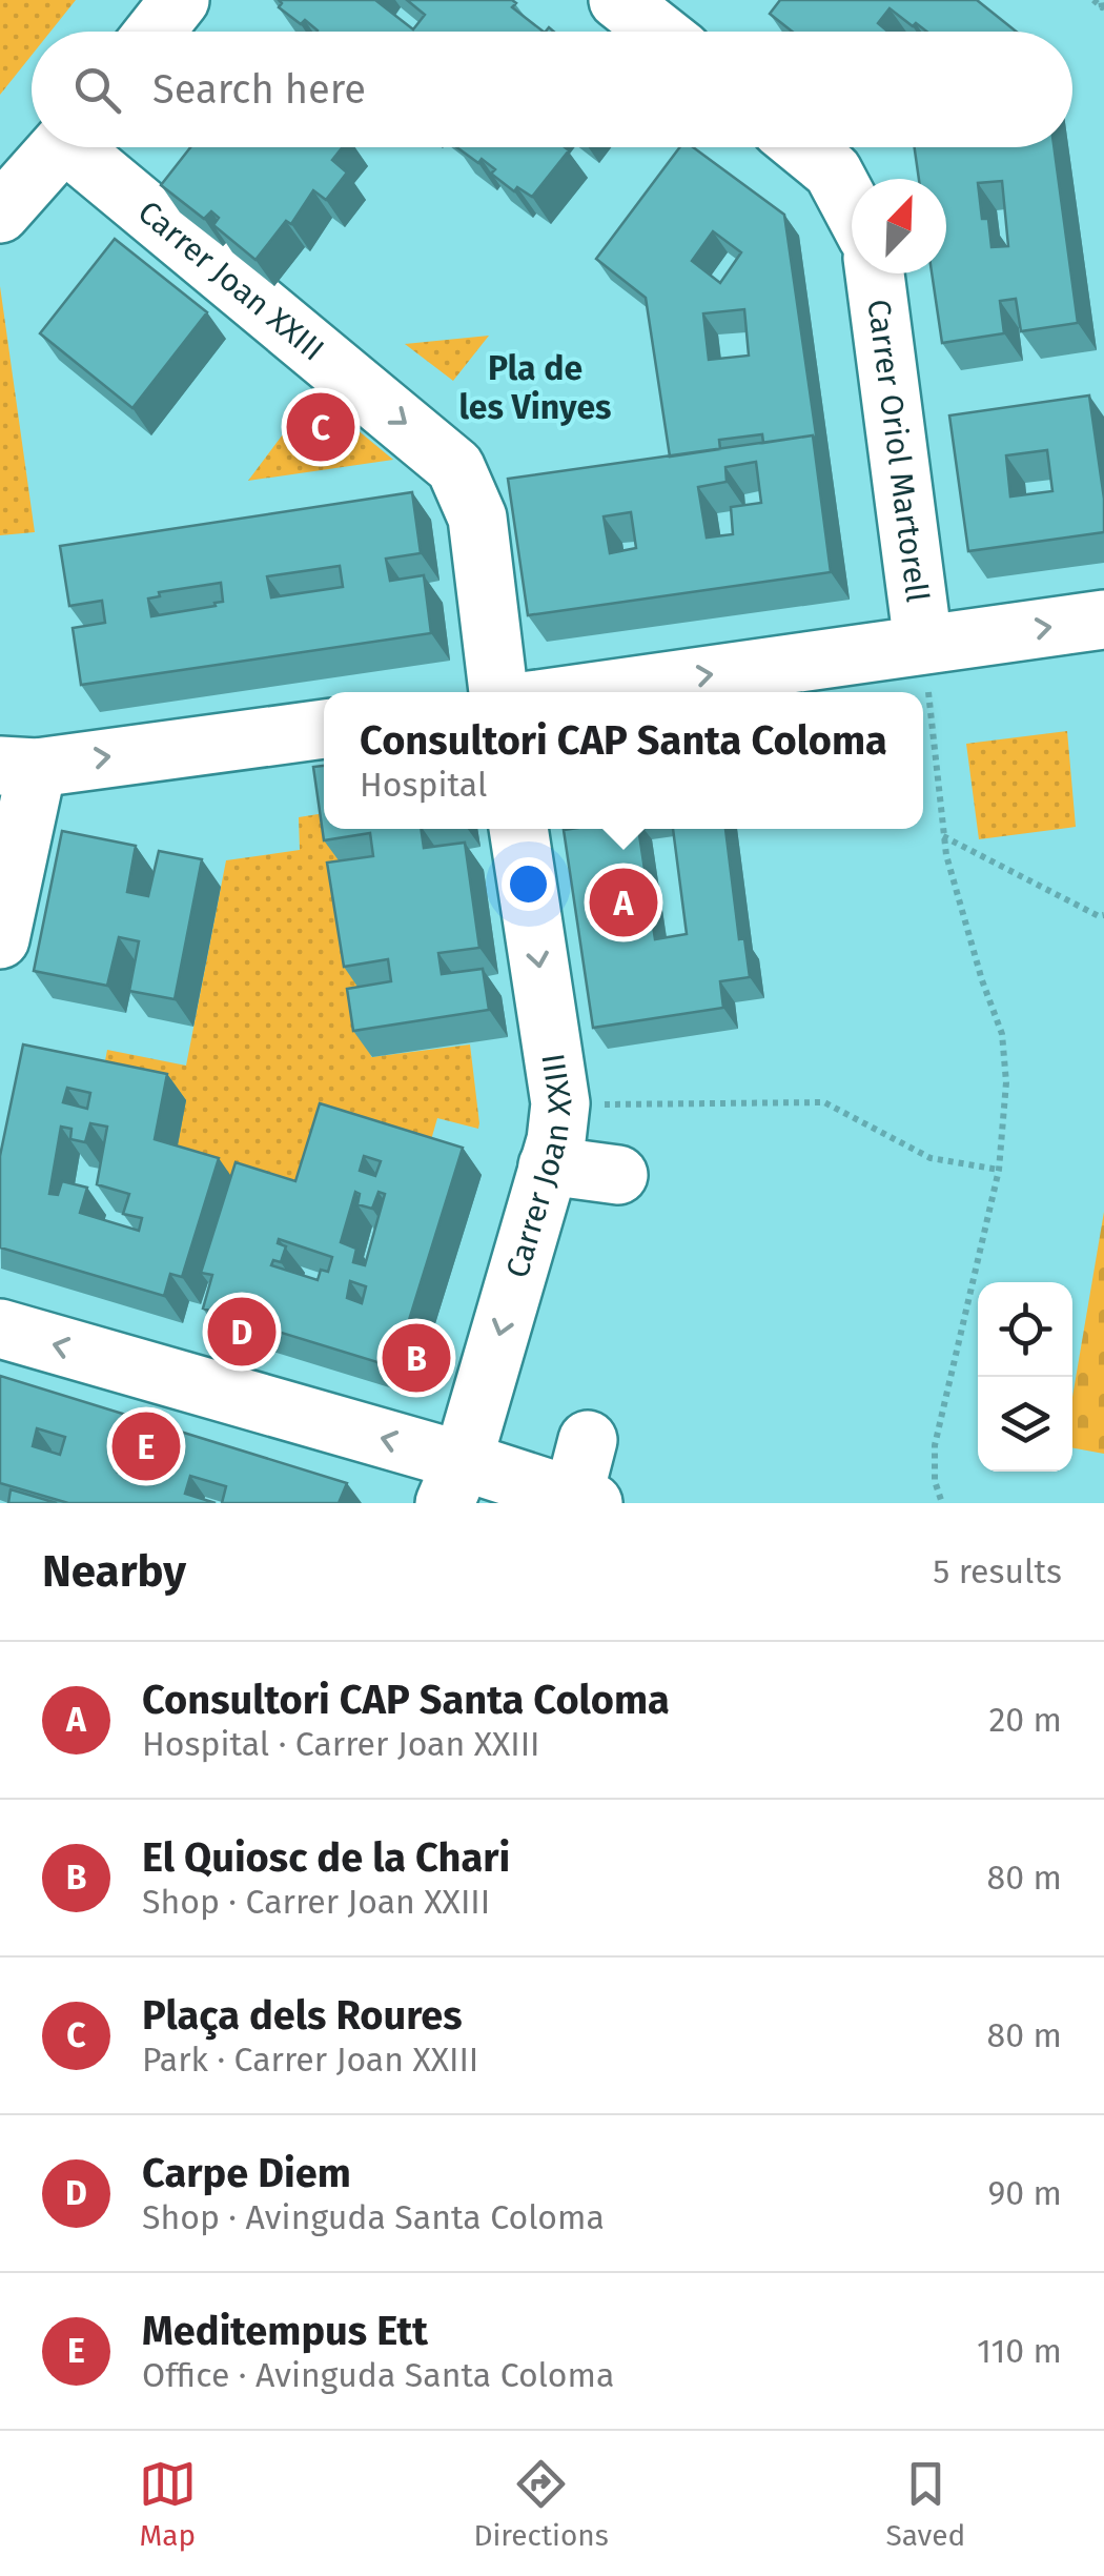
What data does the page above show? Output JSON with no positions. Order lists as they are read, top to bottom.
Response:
{
  "streets": {
    "street": ["Carrer Joan XXIII", "Carrer Oriol Martorell"]
  },
  "one_way": ["Carrer Joan XXIII"],
  "districts": ["Pla de les Vinyes"],
  "north": "top right",
  "page": {
    "search": "Search here",
    "pins": [
      "C",
      "A",
      "D",
      "B",
      "E"
    ],
    "popup": ["Consultori CAP Santa Coloma", "Hospital"],
    "heading": ["Nearby", "5 results"],
    "list": [
      {
        "mark": "A",
        "name": "Consultori CAP Santa Coloma",
        "note": "Hospital · Carrer Joan XXIII",
        "value": "20 m"
      },
      {
        "mark": "B",
        "name": "El Quiosc de la Chari",
        "note": "Shop · Carrer Joan XXIII",
        "value": "80 m"
      },
      {
        "mark": "C",
        "name": "Plaça dels Roures",
        "note": "Park · Carrer Joan XXIII",
        "value": "80 m"
      },
      {
        "mark": "D",
        "name": "Carpe Diem",
        "note": "Shop · Avinguda Santa Coloma",
        "value": "90 m"
      },
      {
        "mark": "E",
        "name": "Meditempus Ett",
        "note": "Office · Avinguda Santa Coloma",
        "value": "110 m"
      }
    ],
    "nav": ["Map", "Directions", "Saved"]
  }
}
